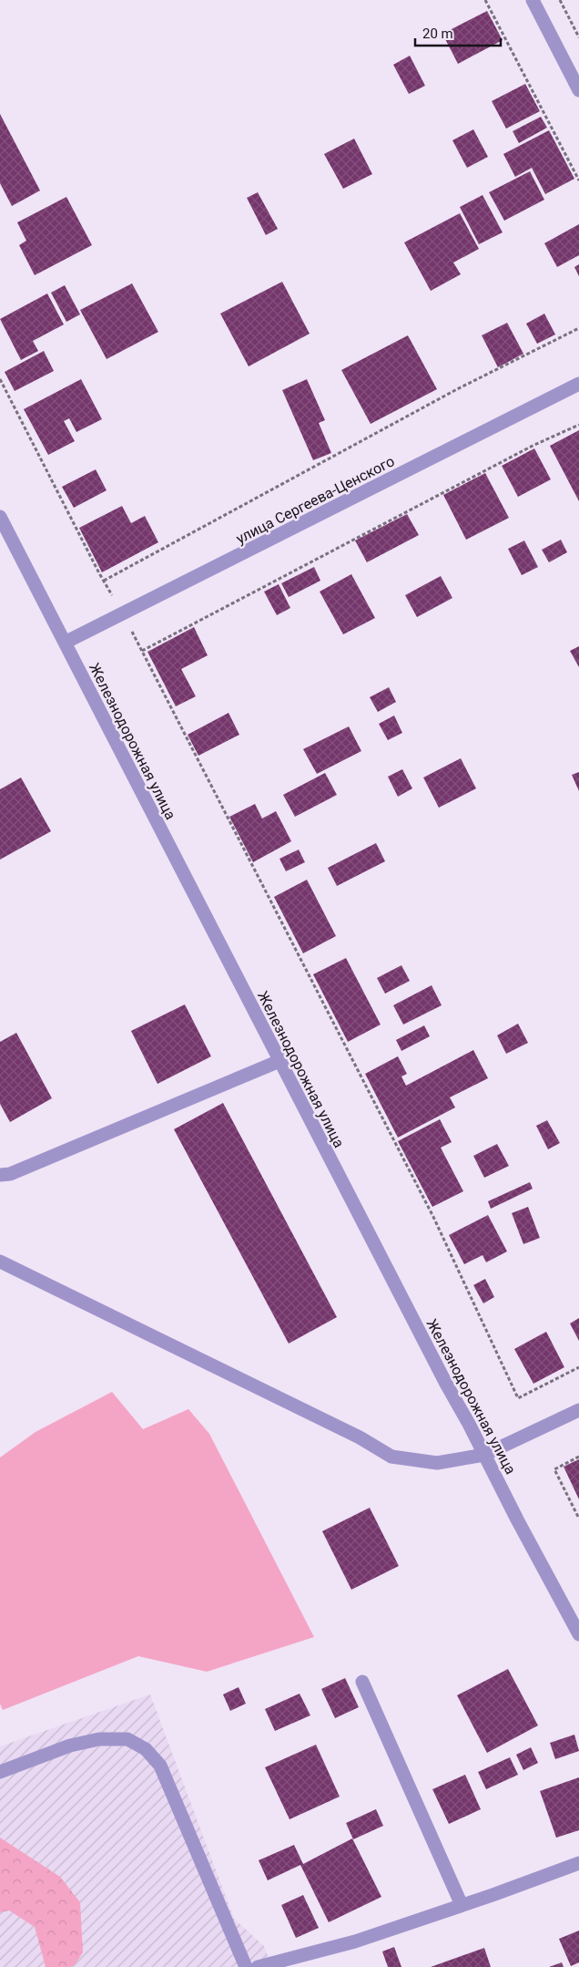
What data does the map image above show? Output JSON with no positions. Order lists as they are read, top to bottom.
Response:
{
  "streets": {
    "street": ["улица Сергеева-Ценского", "Железнодорожная улица"]
  },
  "crossings": [
    ["улица Сергеева-Ценского", "Железнодорожная улица"]
  ],
  "scale_bar": "20 m"
}
